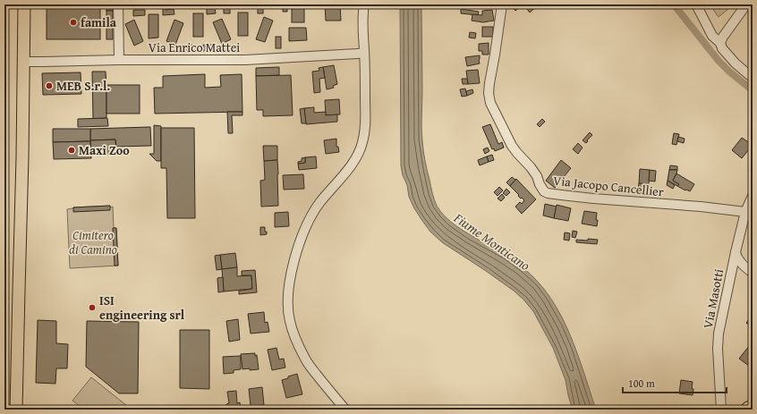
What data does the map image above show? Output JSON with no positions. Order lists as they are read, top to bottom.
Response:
{
  "streets": {
    "street": ["Via Enrico Mattei", "Via Jacopo Cancellier", "Via Masotti"]
  },
  "crossings": [
    ["Via Jacopo Cancellier", "Via Masotti"]
  ],
  "water": ["Fiume Monticano"],
  "parks": ["Cimitero di Camino"],
  "places": [
    "famila",
    "MEB S.r.l.",
    "Maxi Zoo",
    "ISI engineering srl"
  ],
  "scale_bar": "100 m"
}
